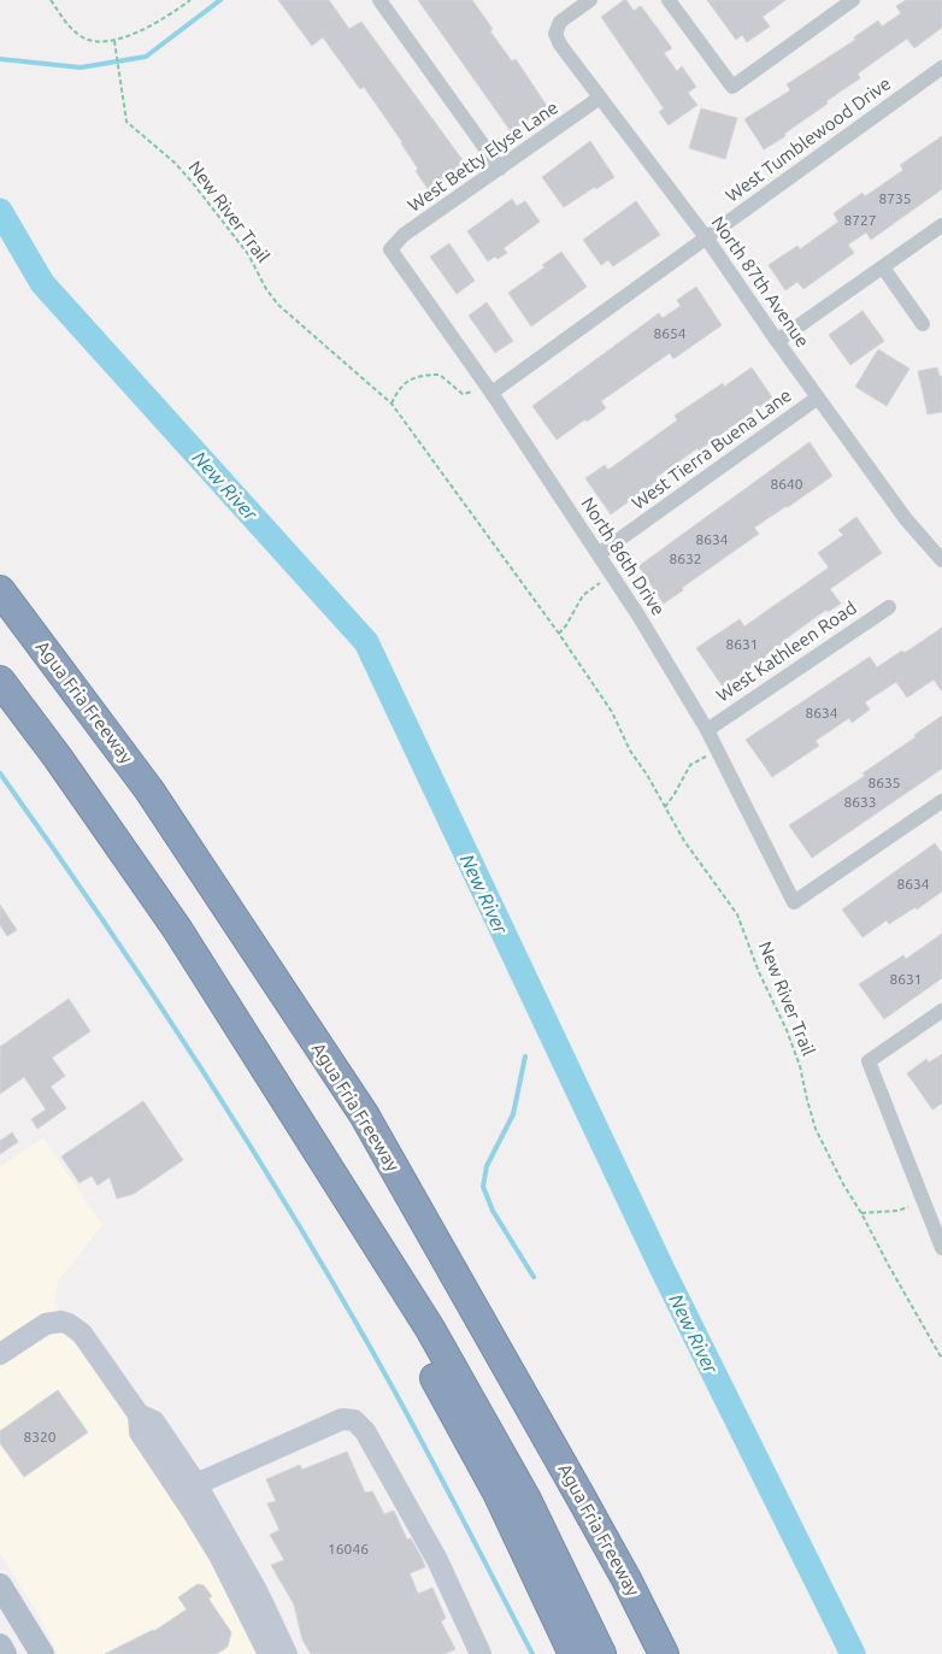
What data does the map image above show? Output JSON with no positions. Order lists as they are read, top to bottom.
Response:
{
  "streets": {
    "highway": ["Agua Fria Freeway"],
    "street": [
      "West Tumblewood Drive",
      "West Betty Elyse Lane",
      "North 87th Avenue",
      "West Tierra Buena Lane",
      "North 86th Drive",
      "West Kathleen Road"
    ],
    "path": ["New River Trail"]
  },
  "crossings": [
    ["West Tumblewood Drive", "North 87th Avenue"],
    ["West Tumblewood Drive", "North 86th Drive"],
    ["West Betty Elyse Lane", "North 87th Avenue"],
    ["West Betty Elyse Lane", "North 86th Drive"],
    ["North 87th Avenue", "West Tierra Buena Lane"],
    ["West Tierra Buena Lane", "North 86th Drive"],
    ["North 86th Drive", "West Kathleen Road"]
  ],
  "water": ["New River"],
  "house_numbers": [
    "8735",
    "8727",
    "8654",
    "8640",
    "8634",
    "8632",
    "8631",
    "8634",
    "8635",
    "8633",
    "8634",
    "8631",
    "8320",
    "16046"
  ]
}
